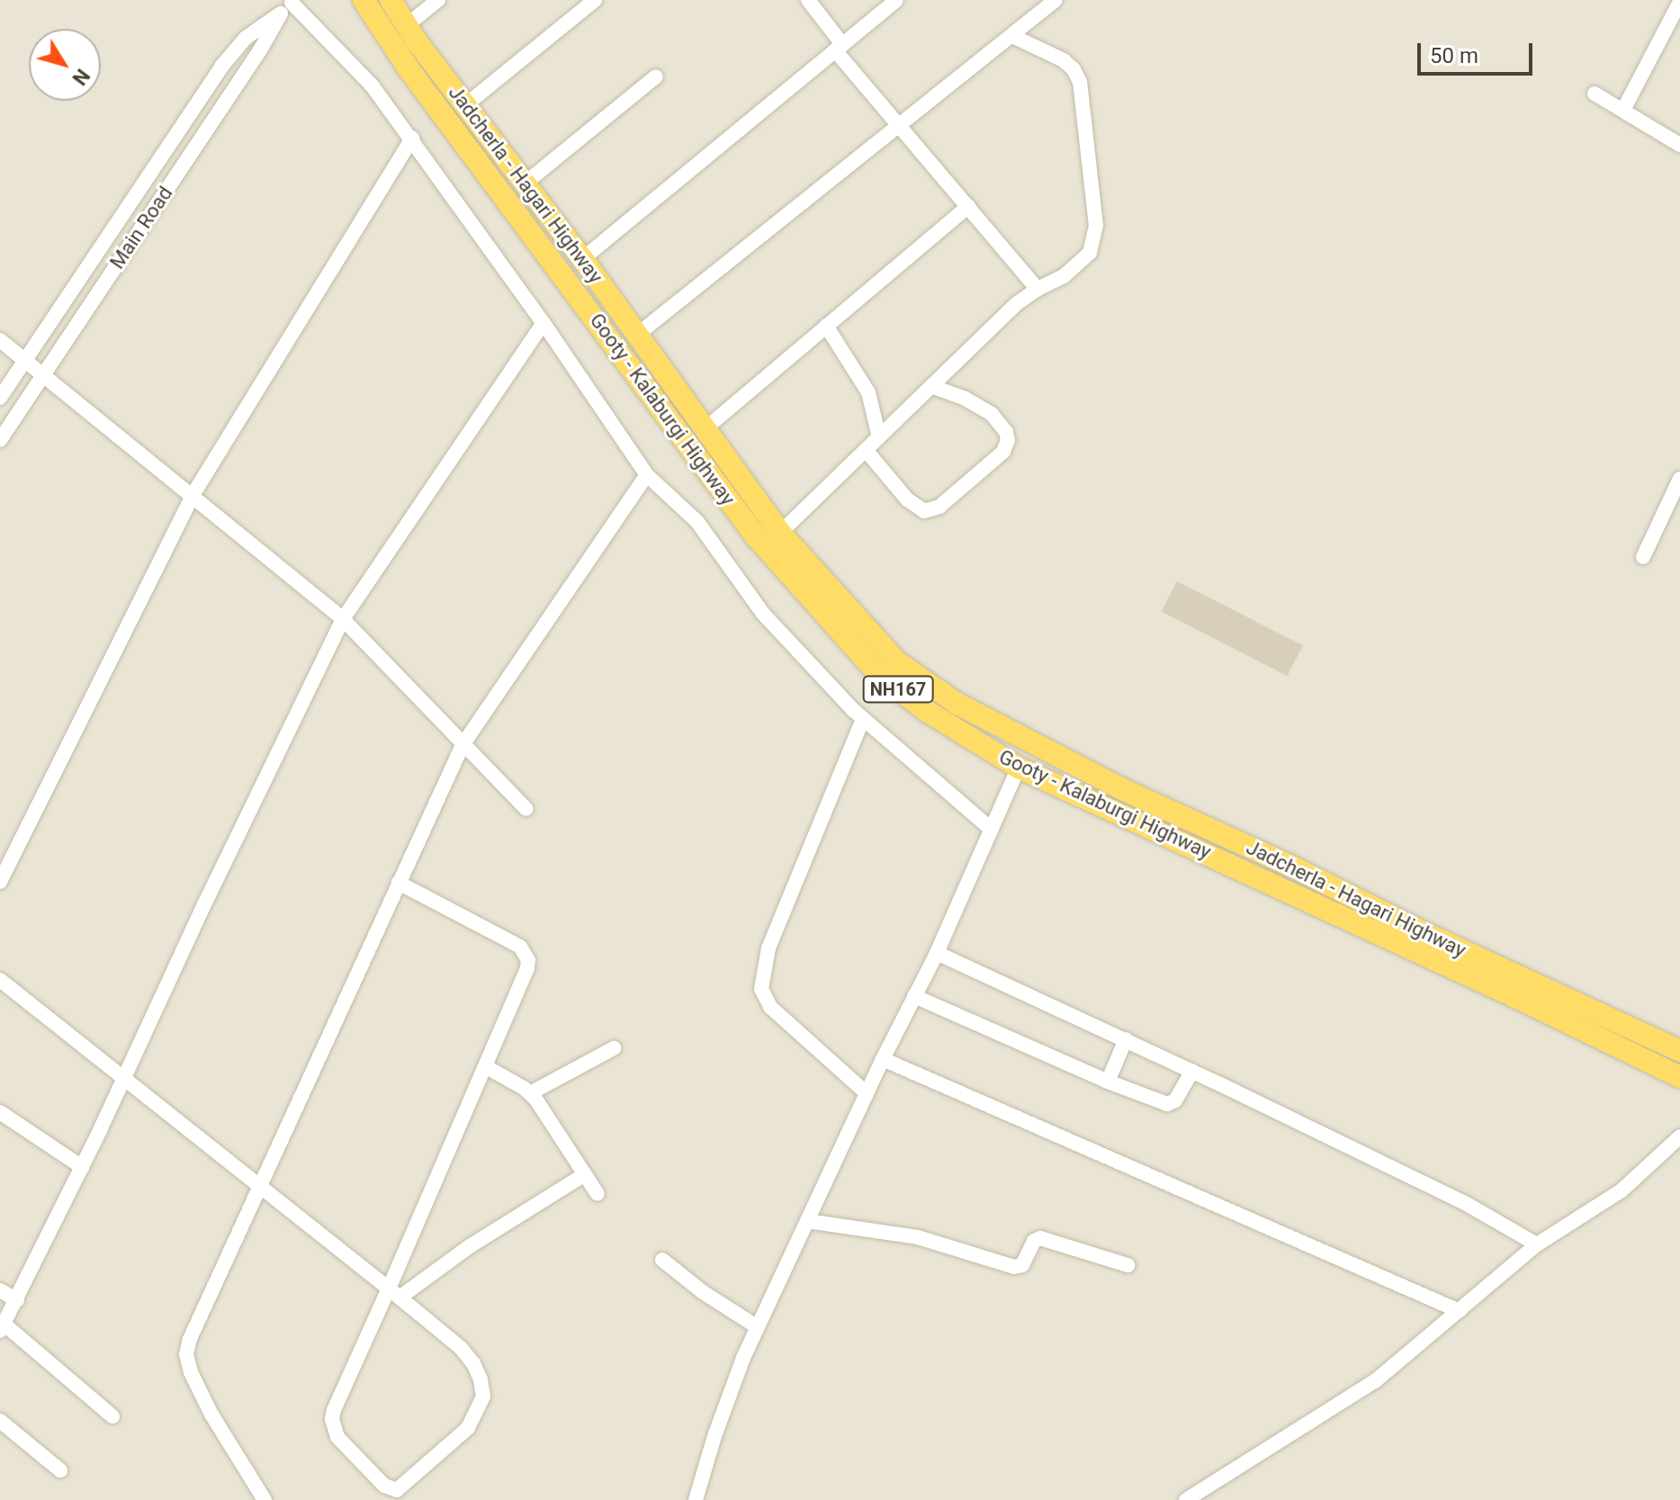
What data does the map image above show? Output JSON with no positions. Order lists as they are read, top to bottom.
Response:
{
  "streets": {
    "highway": ["Jadcherla - Hagari Highway", "Gooty - Kalaburgi Highway", "NH167"],
    "street": ["Main Road"]
  },
  "scale_bar": "50 m",
  "north": "bottom right"
}
